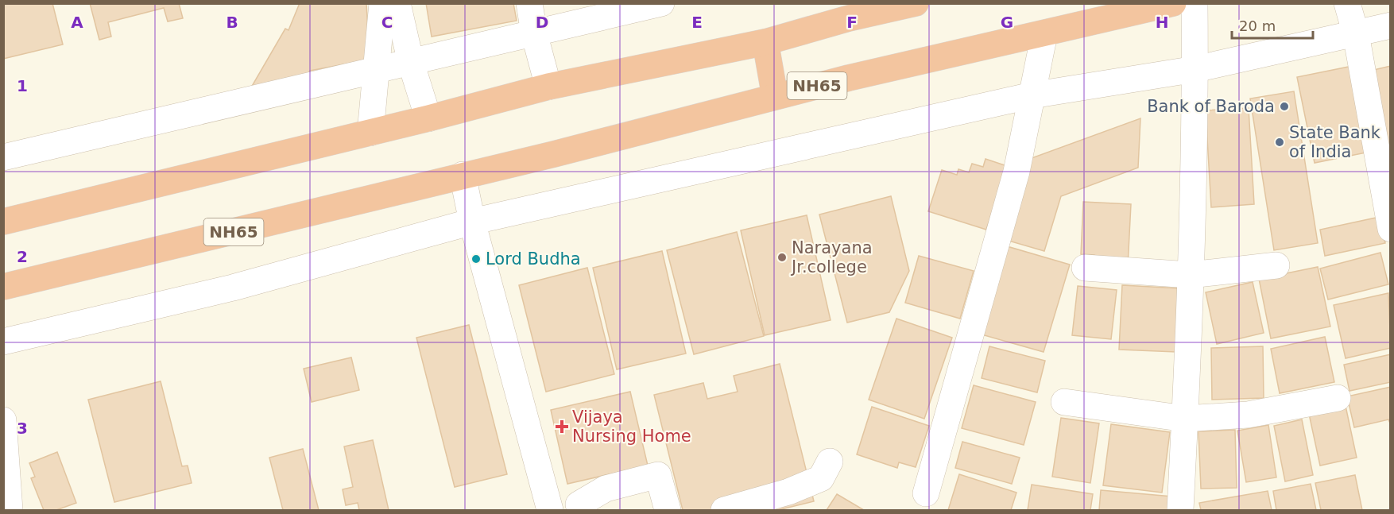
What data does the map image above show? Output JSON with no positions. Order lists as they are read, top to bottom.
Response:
{
  "streets": {
    "highway": ["NH65"]
  },
  "places": {
    "other": [
      "Bank of Baroda",
      "State Bank of India",
      "Narayana Jr.college",
      "Lord Budha"
    ],
    "health": ["Vijaya Nursing Home"]
  },
  "scale_bar": "20 m",
  "grid": {
    "columns": [
      "A",
      "B",
      "C",
      "D",
      "E",
      "F",
      "G",
      "H"
    ],
    "rows": ["1", "2", "3"]
  }
}
